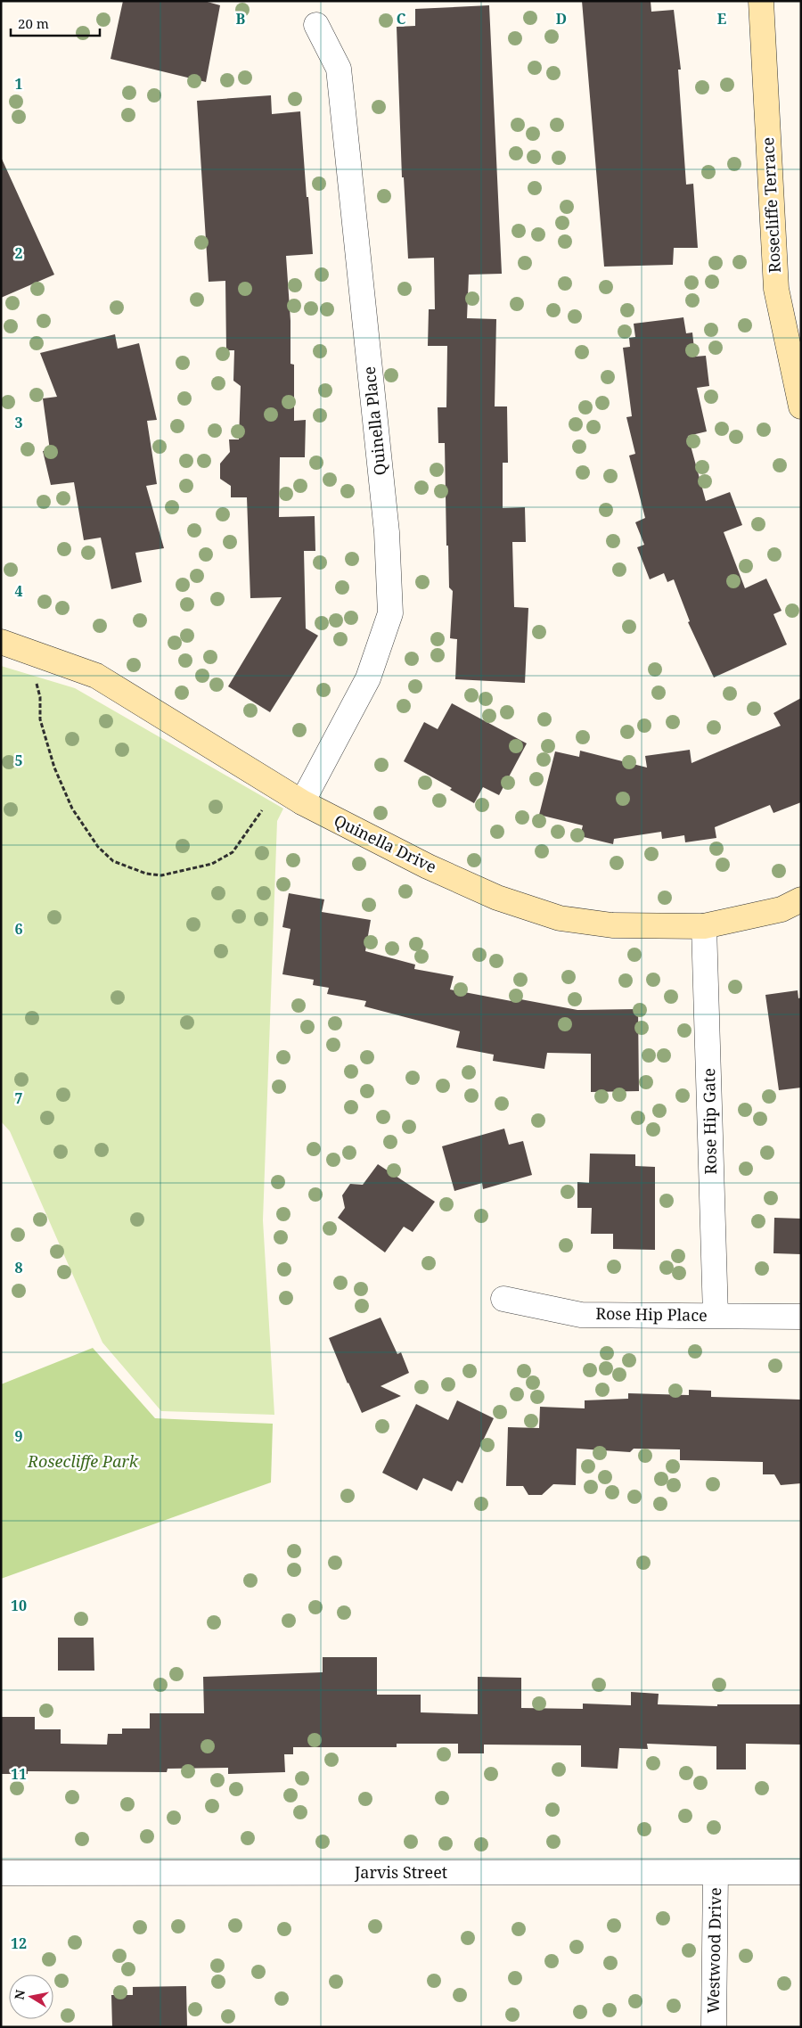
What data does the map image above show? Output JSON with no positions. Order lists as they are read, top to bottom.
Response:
{
  "streets": {
    "street": [
      "Rosecliffe Terrace",
      "Quinella Place",
      "Quinella Drive",
      "Rose Hip Gate",
      "Rose Hip Place",
      "Jarvis Street",
      "Westwood Drive"
    ]
  },
  "crossings": [
    ["Quinella Place", "Quinella Drive"],
    ["Quinella Drive", "Rose Hip Gate"],
    ["Rose Hip Gate", "Rose Hip Place"],
    ["Jarvis Street", "Westwood Drive"]
  ],
  "parks": ["Rosecliffe Park"],
  "scale_bar": "20 m",
  "north": "left",
  "grid": {
    "columns": [
      "B",
      "C",
      "D",
      "E"
    ],
    "rows": [
      "1",
      "2",
      "3",
      "4",
      "5",
      "6",
      "7",
      "8",
      "9",
      "10",
      "11",
      "12"
    ]
  }
}
